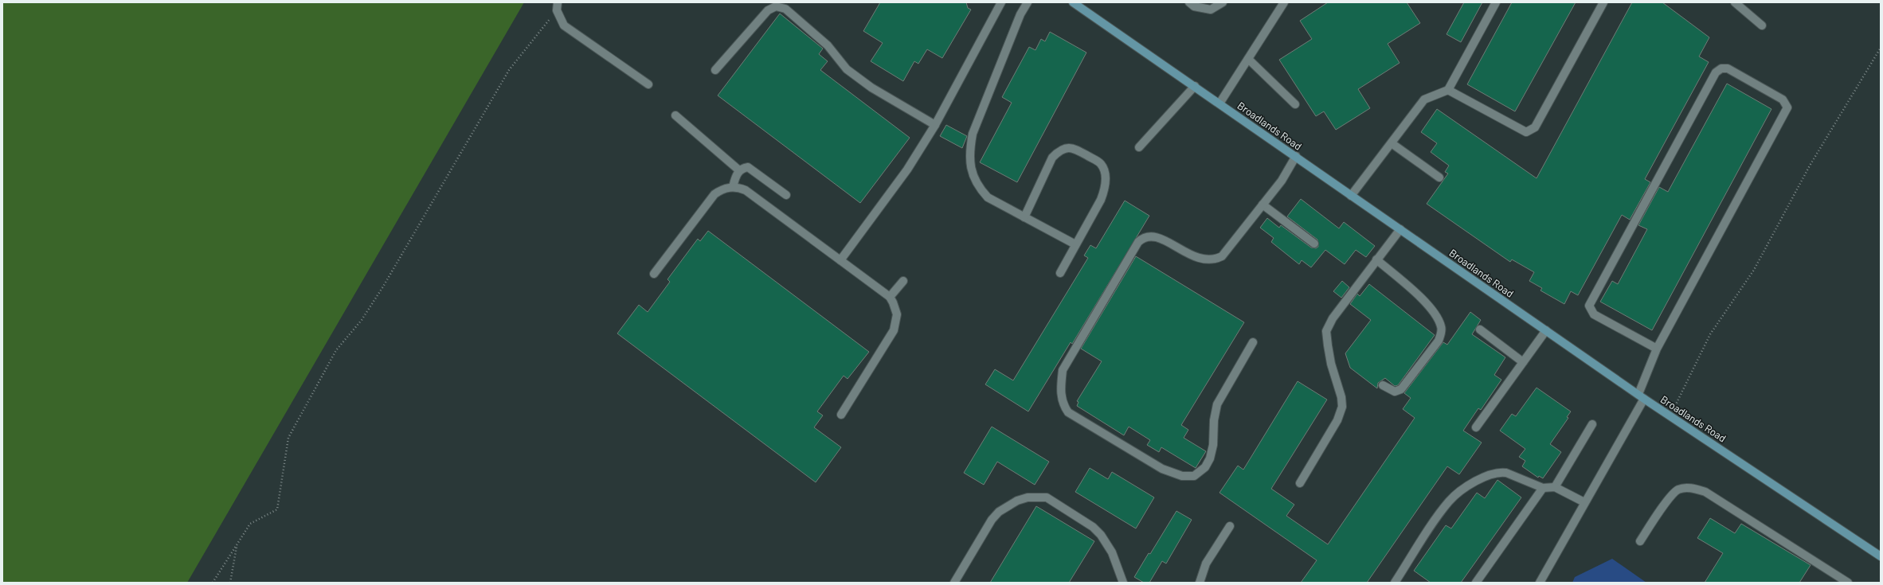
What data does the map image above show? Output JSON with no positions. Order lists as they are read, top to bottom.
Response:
{
  "streets": {
    "main road": ["Broadlands Road"]
  }
}
